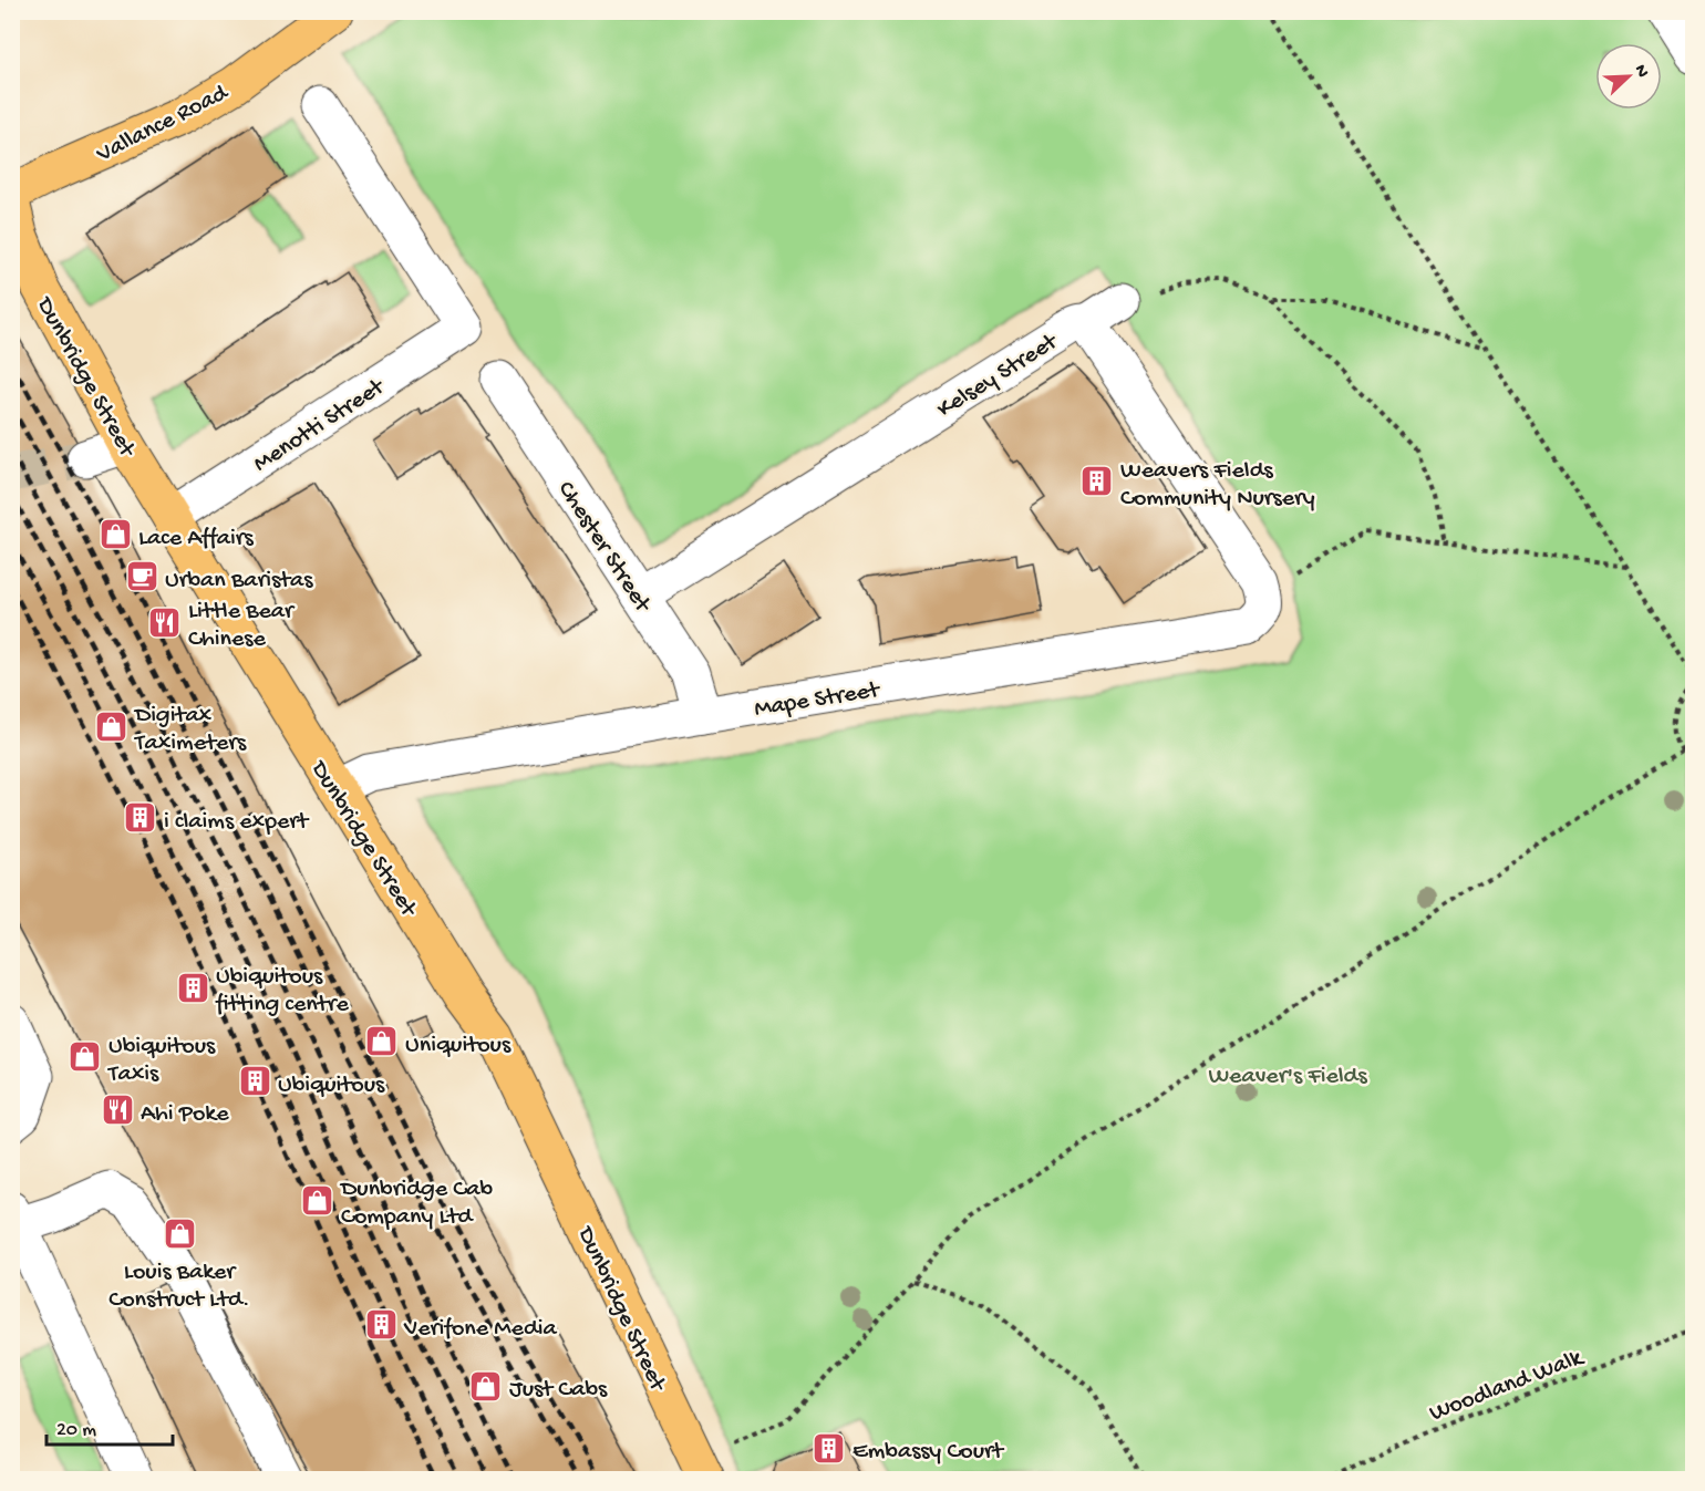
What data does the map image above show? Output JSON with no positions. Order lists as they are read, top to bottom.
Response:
{
  "streets": {
    "main road": ["Vallance Road", "Dunbridge Street"],
    "street": [
      "Kelsey Street",
      "Menotti Street",
      "Chester Street",
      "Mape Street"
    ],
    "path": ["Woodland Walk"]
  },
  "crossings": [
    ["Kelsey Street", "Chester Street"],
    ["Kelsey Street", "Mape Street"],
    ["Dunbridge Street", "Menotti Street"],
    ["Dunbridge Street", "Mape Street"],
    ["Chester Street", "Mape Street"]
  ],
  "parks": ["Weaver's Fields"],
  "places": {
    "building": [
      "Weavers Fields Community Nursery",
      "i claims expert",
      "Ubiquitous fitting centre",
      "Ubiquitous",
      "Verifone Media",
      "Embassy Court"
    ],
    "shop": [
      "Lace Affairs",
      "Digitax Taximeters",
      "Uniquitous",
      "Ubiquitous Taxis",
      "Dunbridge Cab Company Ltd",
      "Louis Baker Construct Ltd.",
      "Just Cabs"
    ],
    "cafe": ["Urban Baristas"],
    "restaurant": ["Little Bear Chinese", "Ahi Poke"]
  },
  "scale_bar": "20 m",
  "north": "top right"
}
